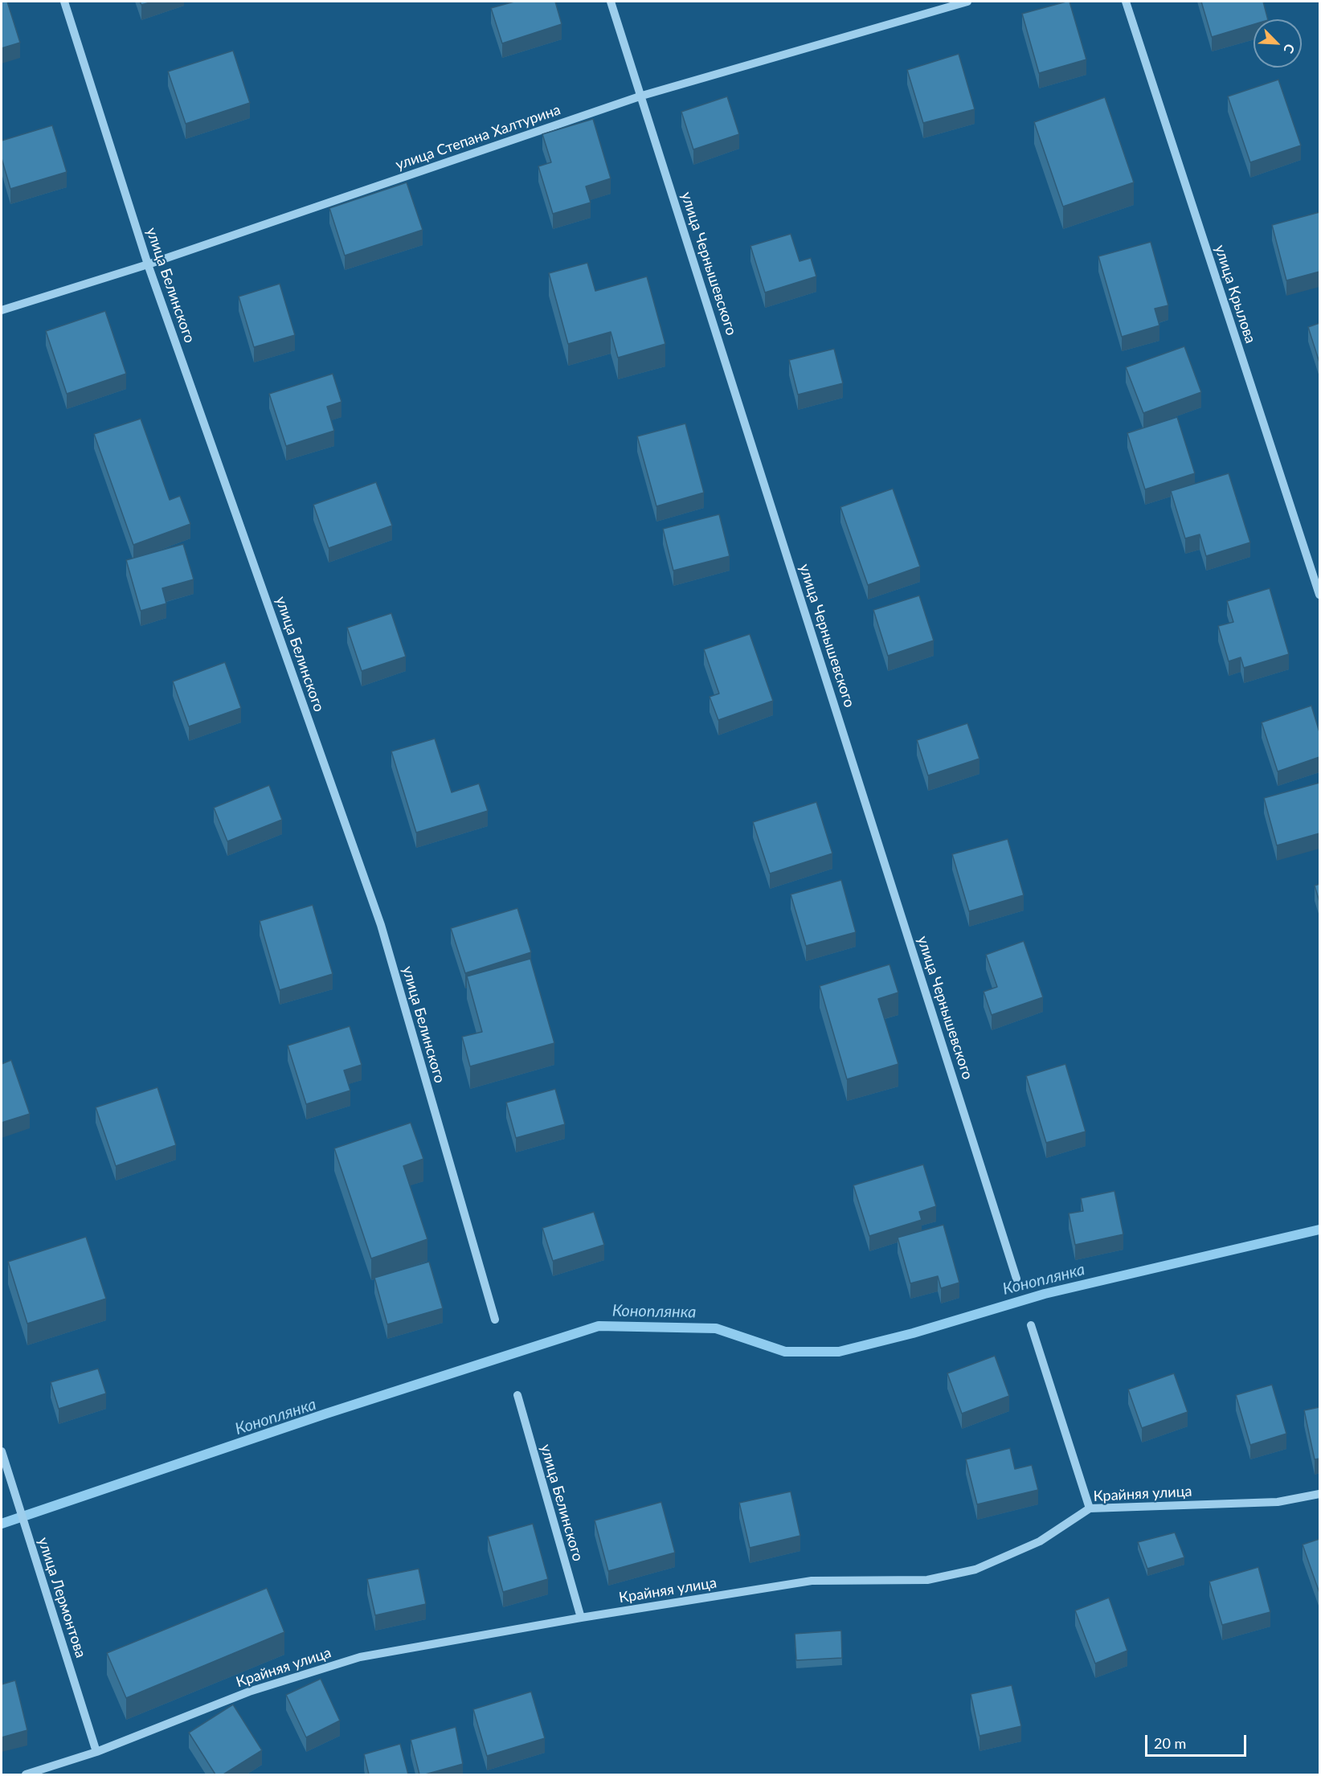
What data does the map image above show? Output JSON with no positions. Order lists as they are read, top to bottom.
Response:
{
  "streets": {
    "street": [
      "улица Степана Халтурина",
      "улица Чернышевского",
      "улица Белинского",
      "улица Крылова",
      "Крайняя улица",
      "улица Лермонтова"
    ]
  },
  "crossings": [
    ["улица Степана Халтурина", "улица Чернышевского"],
    ["улица Степана Халтурина", "улица Белинского"],
    ["улица Белинского", "Крайняя улица"],
    ["Крайняя улица", "улица Лермонтова"]
  ],
  "water": ["Коноплянка"],
  "scale_bar": "20 m",
  "north": "bottom right"
}
